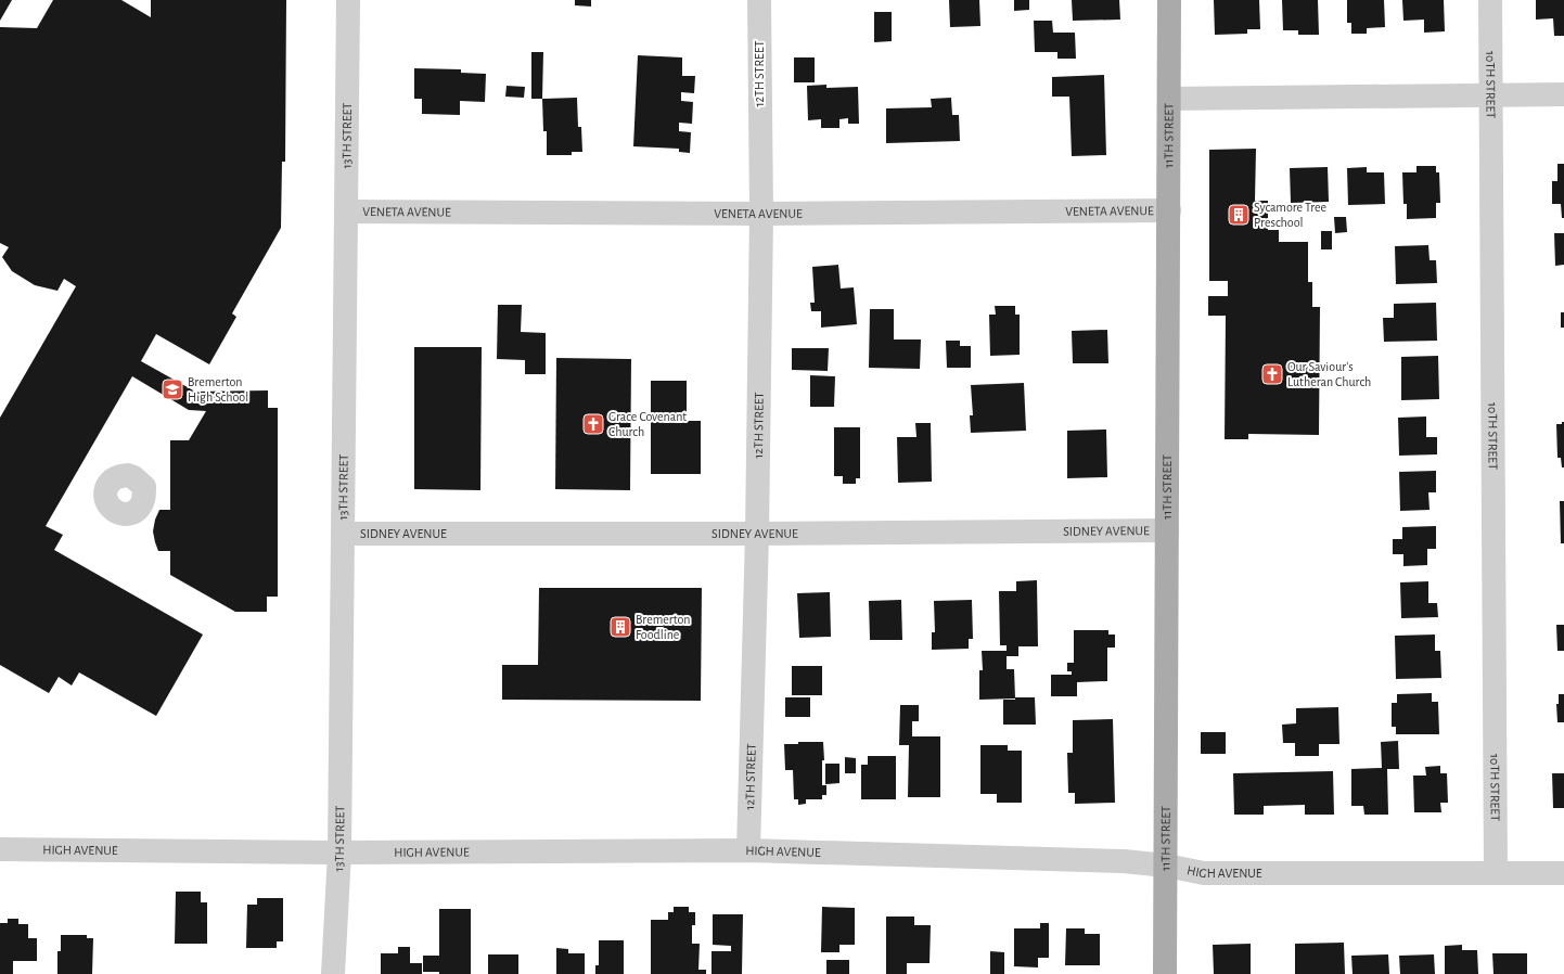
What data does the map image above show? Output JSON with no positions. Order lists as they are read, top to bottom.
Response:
{
  "streets": {
    "main road": ["11TH STREET"],
    "street": [
      "12TH STREET",
      "10TH STREET",
      "13TH STREET",
      "VENETA AVENUE",
      "SIDNEY AVENUE",
      "HIGH AVENUE"
    ]
  },
  "crossings": [
    ["12TH STREET", "VENETA AVENUE"],
    ["12TH STREET", "SIDNEY AVENUE"],
    ["12TH STREET", "HIGH AVENUE"],
    ["10TH STREET", "HIGH AVENUE"],
    ["13TH STREET", "VENETA AVENUE"],
    ["13TH STREET", "SIDNEY AVENUE"],
    ["13TH STREET", "HIGH AVENUE"],
    ["11TH STREET", "VENETA AVENUE"],
    ["11TH STREET", "SIDNEY AVENUE"],
    ["11TH STREET", "HIGH AVENUE"]
  ],
  "places": {
    "building": ["Sycamore Tree Preschool", "Bremerton Foodline"],
    "church": ["Our Saviour's Lutheran Church", "Grace Covenant Church"],
    "school or university": ["Bremerton High School"]
  }
}
